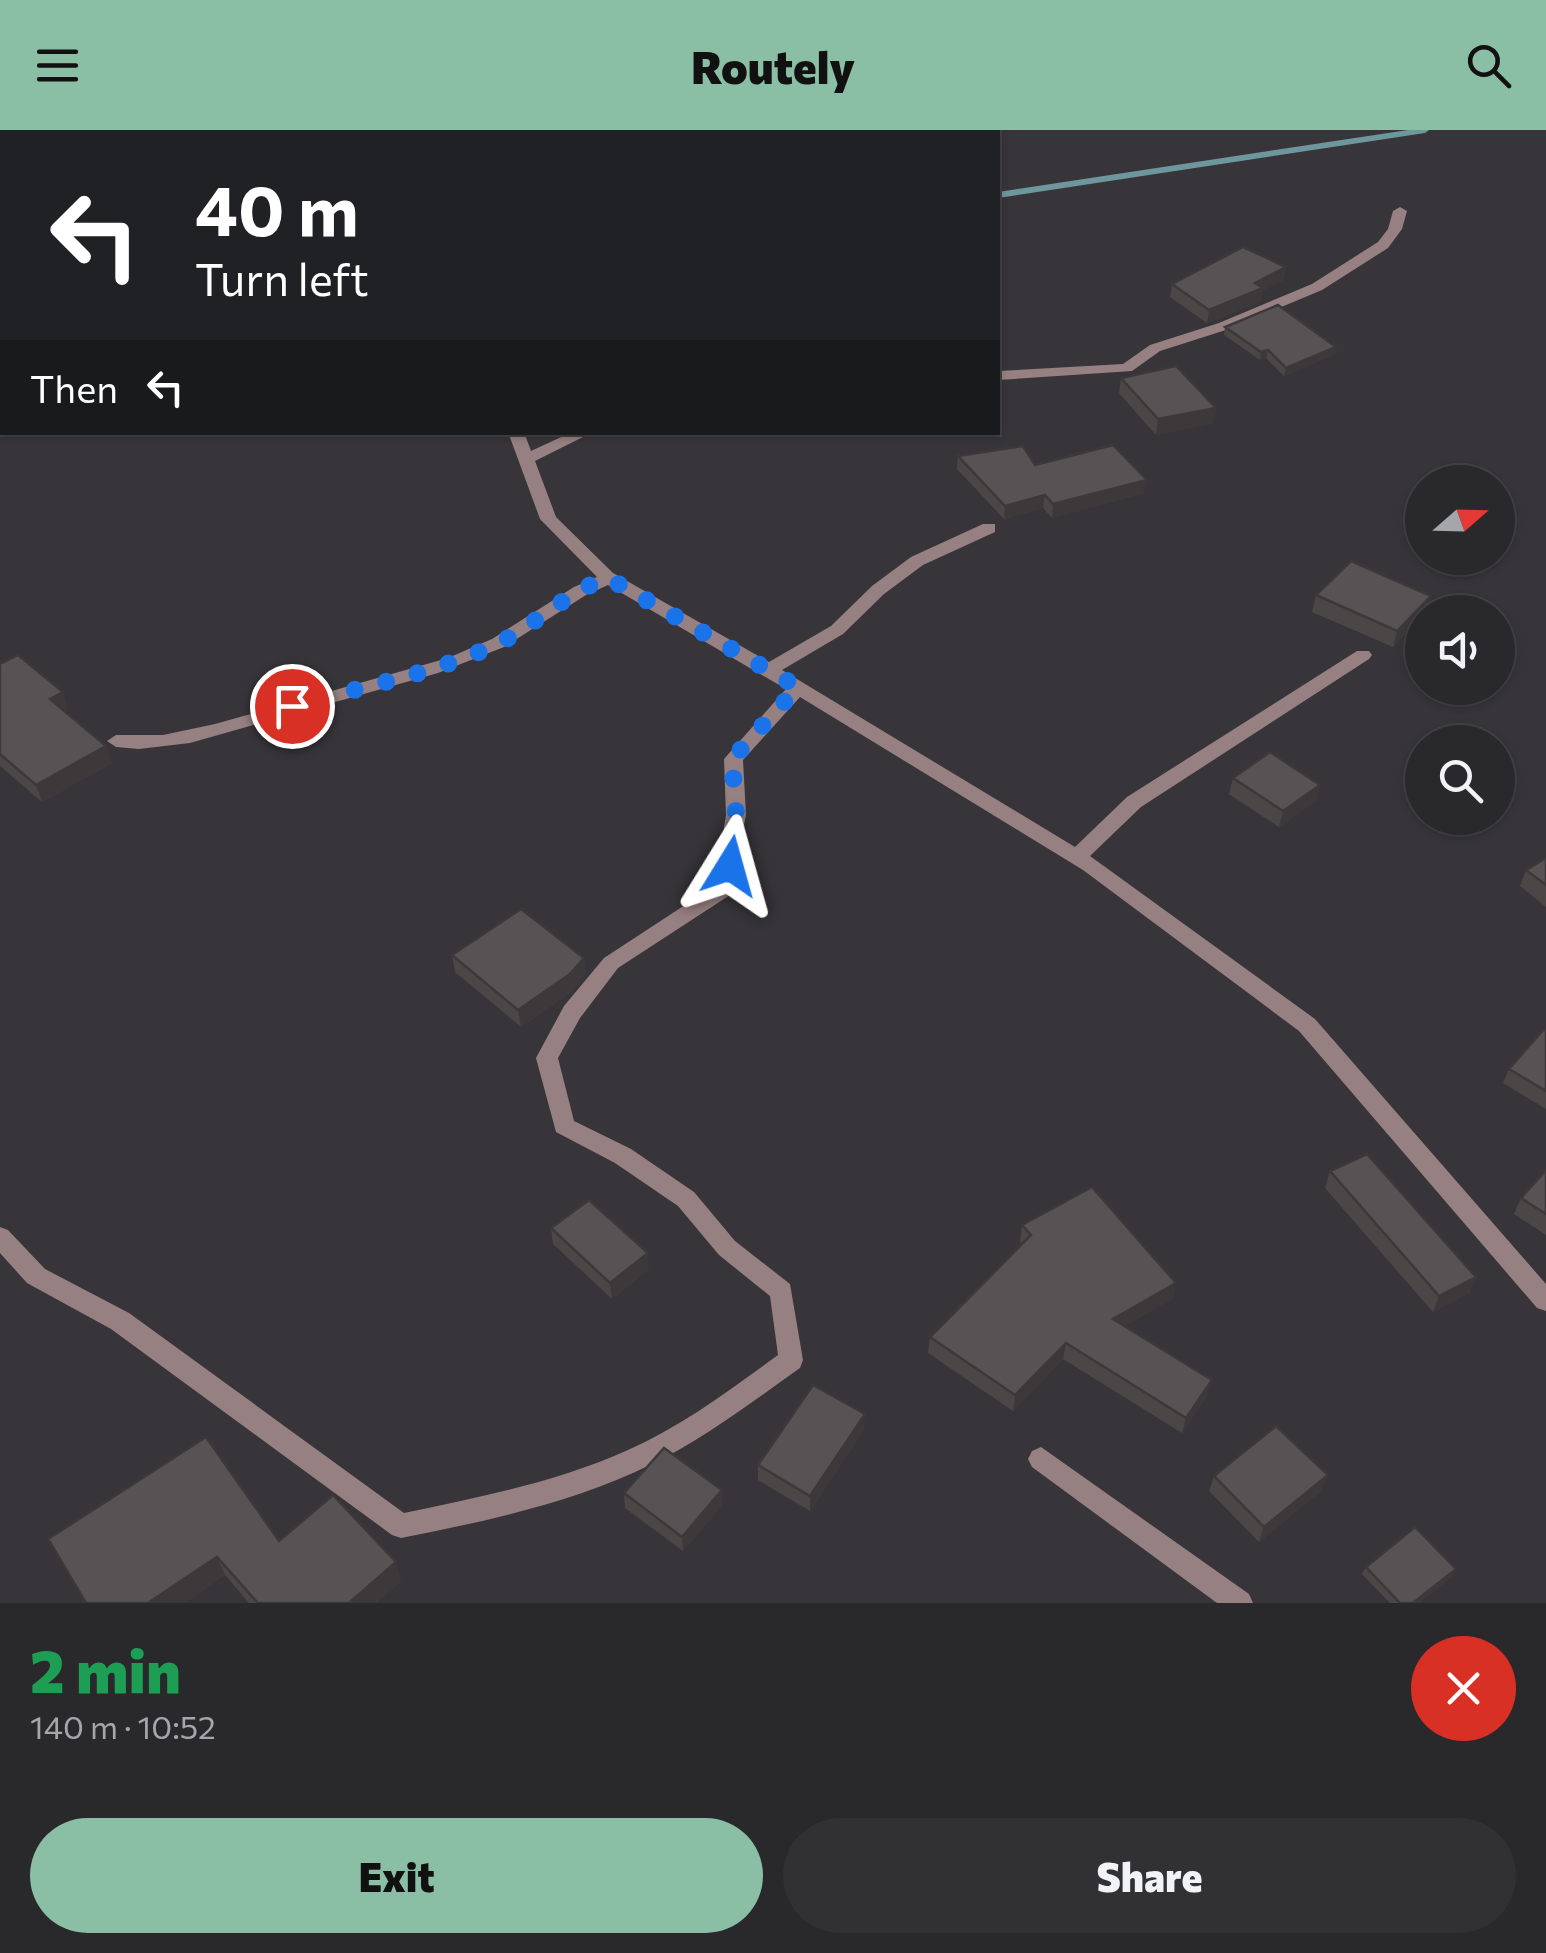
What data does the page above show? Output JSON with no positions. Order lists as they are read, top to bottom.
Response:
{
  "north": "right",
  "page": {
    "header": "Routely",
    "turn": ["40 m", "Turn left"],
    "then": "Then",
    "heading": ["2 min", "140 m · 10:52"],
    "buttons": ["Exit", "Share"]
  }
}
